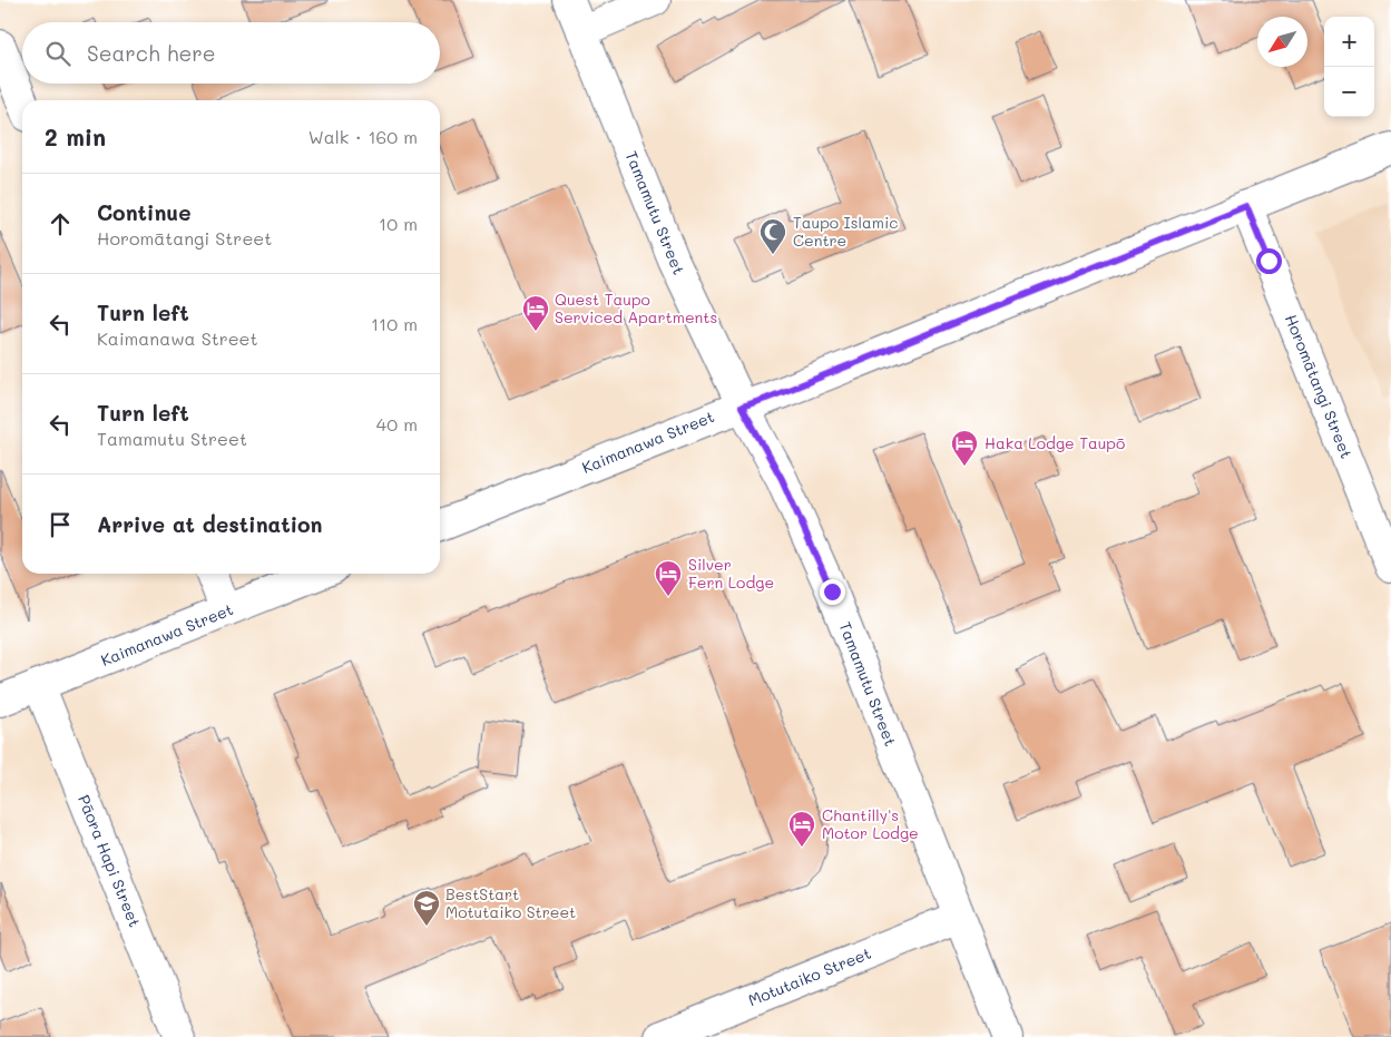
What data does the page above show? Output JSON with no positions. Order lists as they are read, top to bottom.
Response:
{
  "streets": {
    "street": [
      "Tamamutu Street",
      "Horomātangi Street",
      "Kaimanawa Street",
      "Pāora Hapi Street",
      "Motutaiko Street"
    ]
  },
  "crossings": [
    ["Tamamutu Street", "Kaimanawa Street"],
    ["Tamamutu Street", "Motutaiko Street"],
    ["Horomātangi Street", "Kaimanawa Street"],
    ["Kaimanawa Street", "Pāora Hapi Street"]
  ],
  "places": {
    "mosque": ["Taupo Islamic Centre"],
    "hotel": [
      "Quest Taupo Serviced Apartments",
      "Haka Lodge Taupō",
      "Silver Fern Lodge",
      "Chantilly's Motor Lodge"
    ],
    "school or university": ["BestStart Motutaiko Street"]
  },
  "north": "bottom left",
  "page": {
    "map_buttons": ["+", "−"],
    "search": "Search here",
    "heading": ["2 min", "Walk · 160 m"],
    "list": [
      ["Continue", "Horomātangi Street", "10 m"],
      ["Turn left", "Kaimanawa Street", "110 m"],
      ["Turn left", "Tamamutu Street", "40 m"],
      "Arrive at destination"
    ]
  }
}
